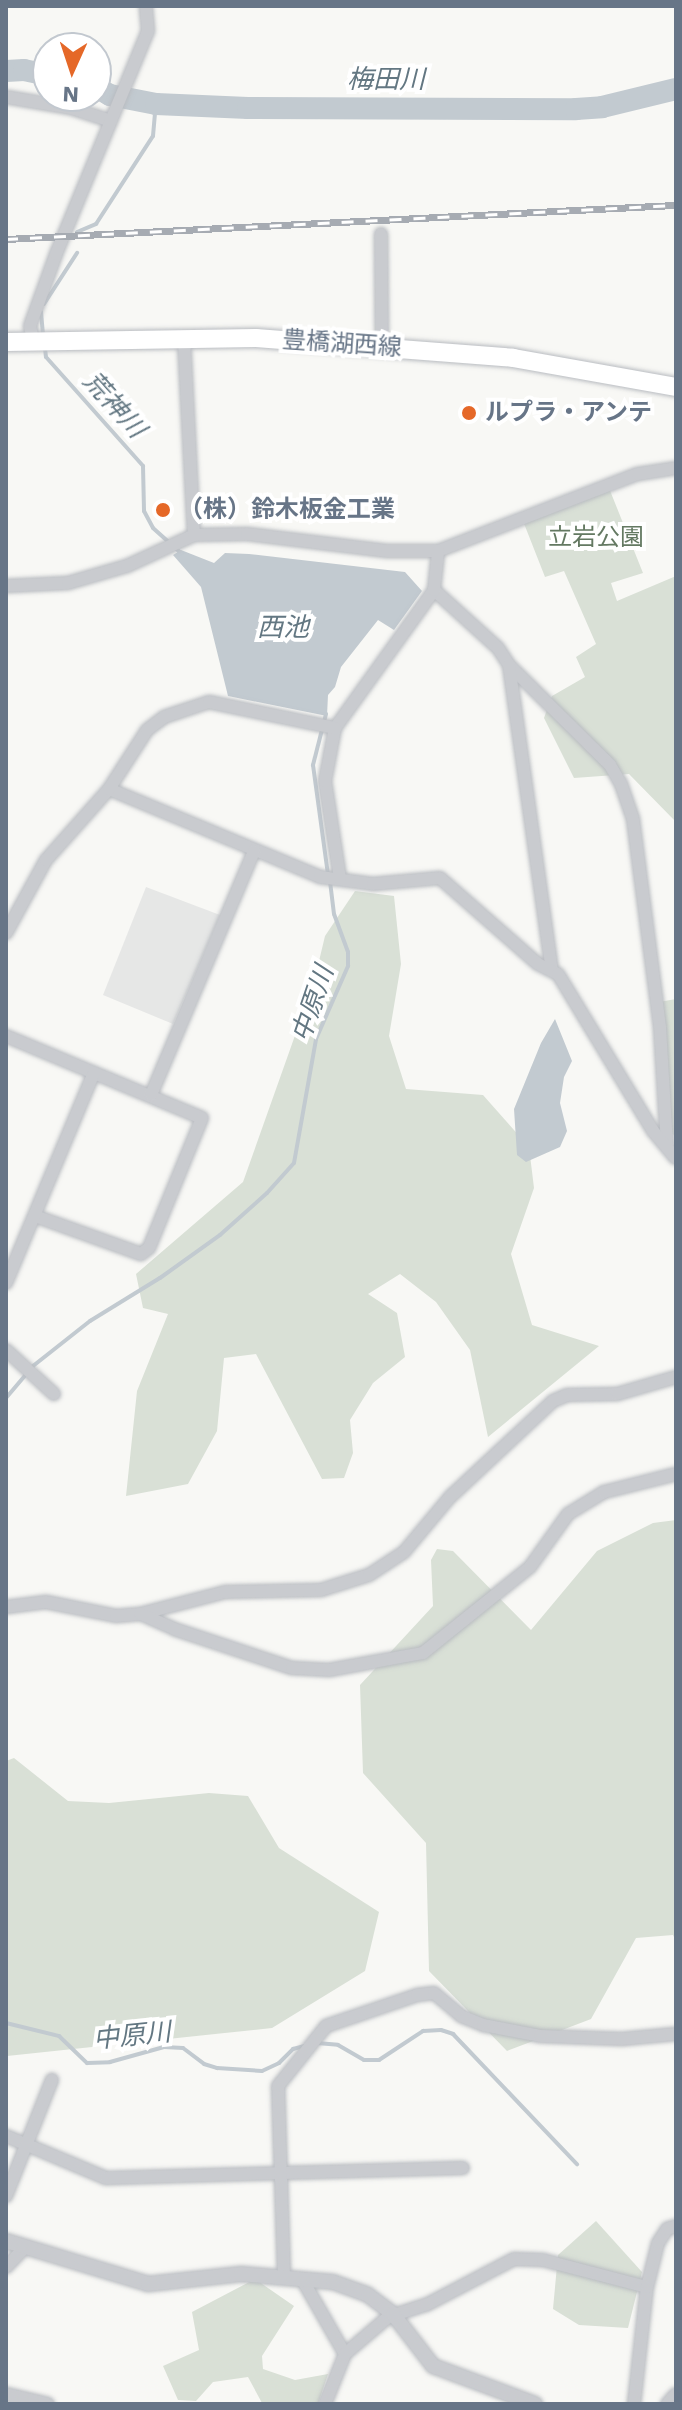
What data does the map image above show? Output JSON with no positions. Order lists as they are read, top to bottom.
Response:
{
  "streets": {
    "main road": ["豊橋湖西線"]
  },
  "water": [
    "梅田川",
    "荒神川",
    "西池",
    "中原川"
  ],
  "parks": ["立岩公園"],
  "places": ["ルプラ・アンテ", "（株）鈴木板金工業"],
  "north": "bottom"
}
